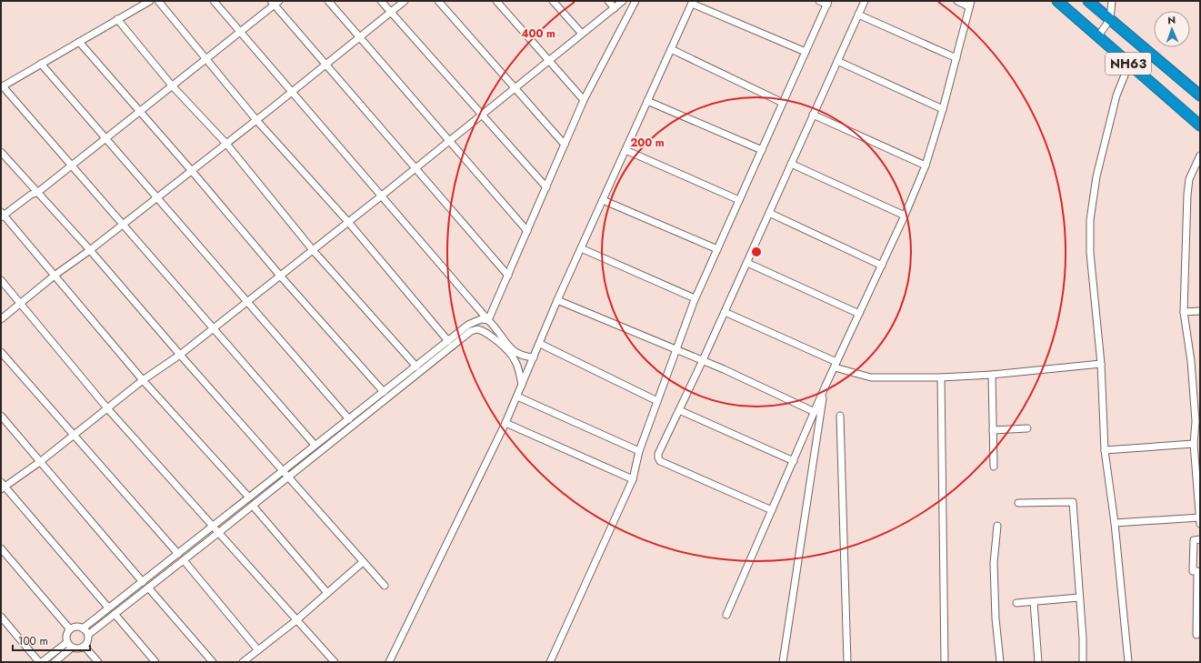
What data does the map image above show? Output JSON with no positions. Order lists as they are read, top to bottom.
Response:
{
  "streets": {
    "highway": ["NH63"]
  },
  "scale_bar": "100 m",
  "north": "top",
  "rings": ["400 m", "200 m"]
}
